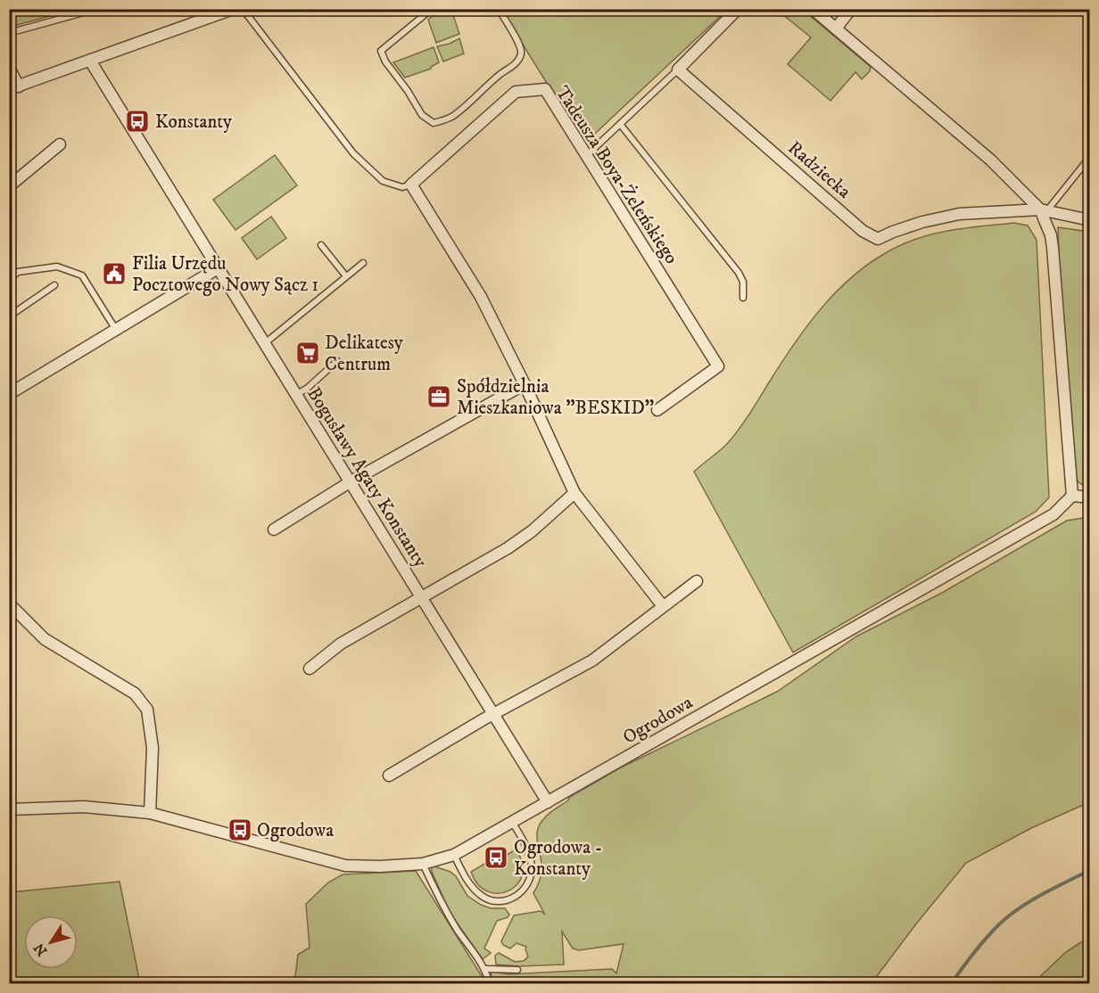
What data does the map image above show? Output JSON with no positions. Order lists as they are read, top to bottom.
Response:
{
  "streets": {
    "street": [
      "Radziecka",
      "Tadeusza Boya-Żeleńskiego",
      "Bogusławy Agaty Konstanty",
      "Ogrodowa"
    ]
  },
  "crossings": [
    ["Bogusławy Agaty Konstanty", "Ogrodowa"]
  ],
  "places": {
    "bus stop": ["Konstanty", "Ogrodowa", "Ogrodowa - Konstanty"],
    "public building": ["Filia Urzędu Pocztowego Nowy Sącz 1"],
    "supermarket": ["Delikatesy Centrum"],
    "office": ["Spółdzielnia Mieszkaniowa \"BESKID\""]
  },
  "north": "bottom left"
}
